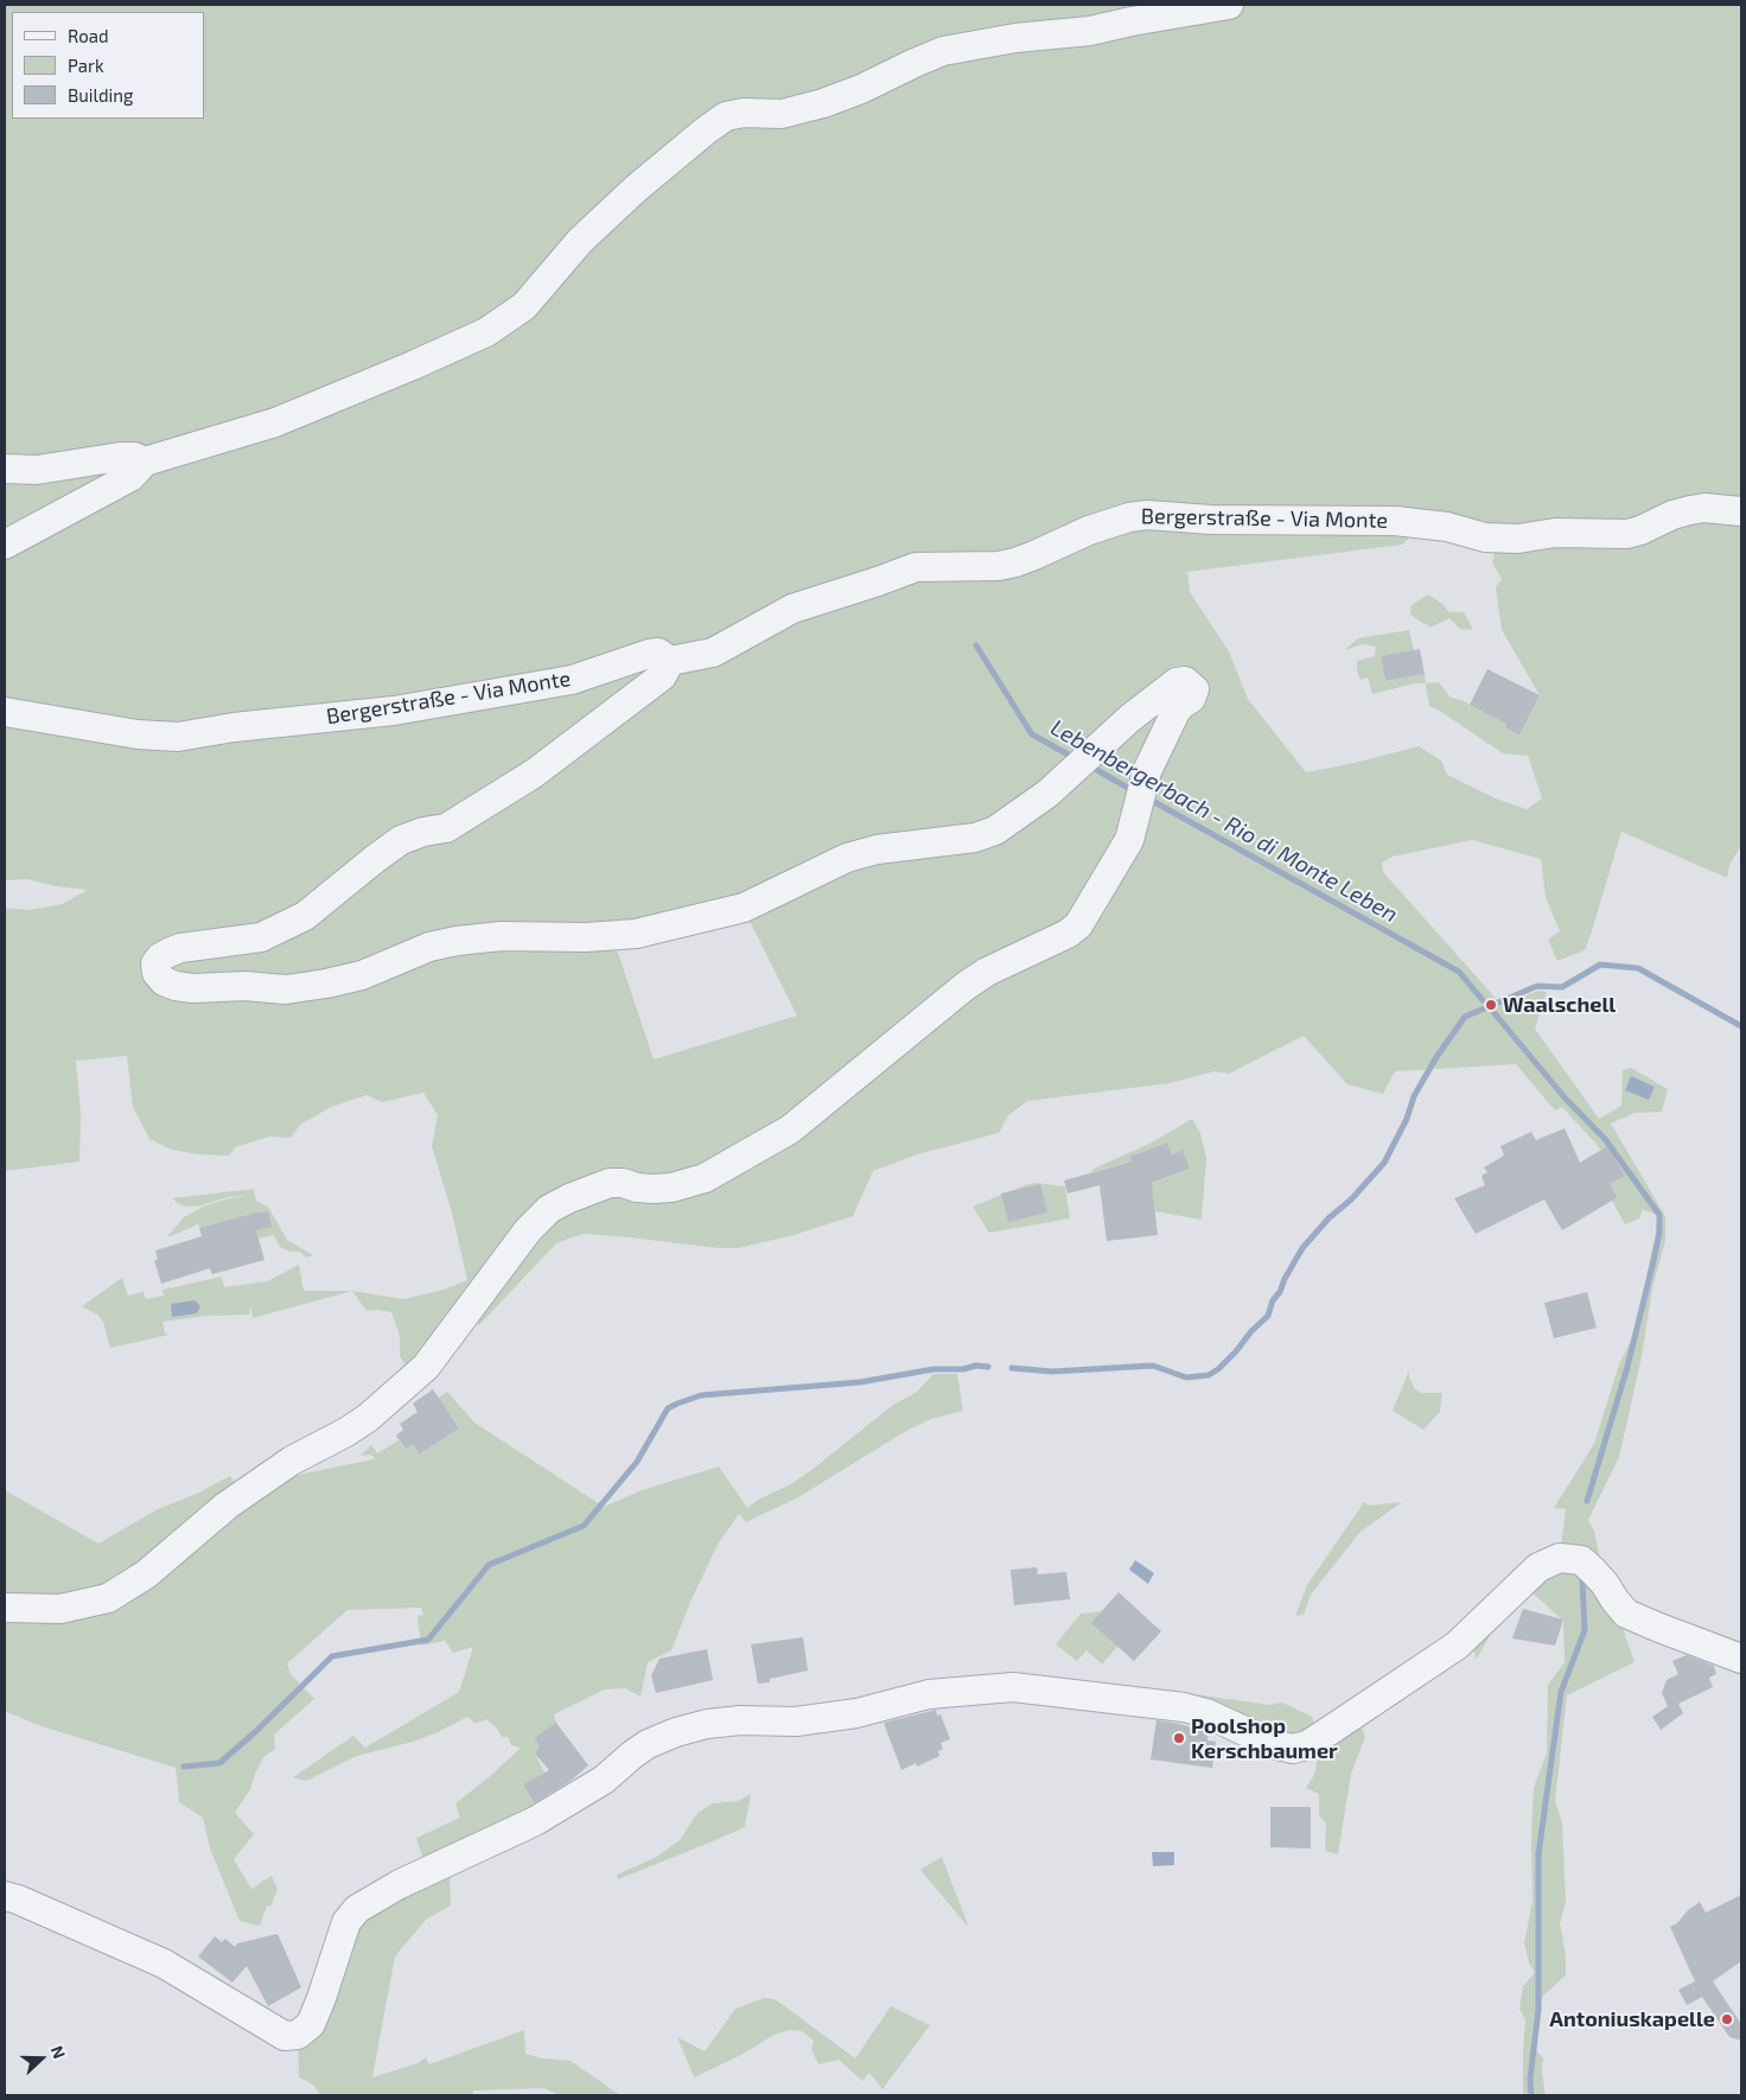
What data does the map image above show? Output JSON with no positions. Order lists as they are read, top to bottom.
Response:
{
  "streets": {
    "street": ["Bergerstraße - Via Monte"]
  },
  "water": ["Lebenbergerbach - Rio di Monte Leben"],
  "places": ["Waalschell", "Poolshop Kerschbaumer", "Antoniuskapelle"],
  "legend": ["Road", "Park", "Building"],
  "north": "right"
}
